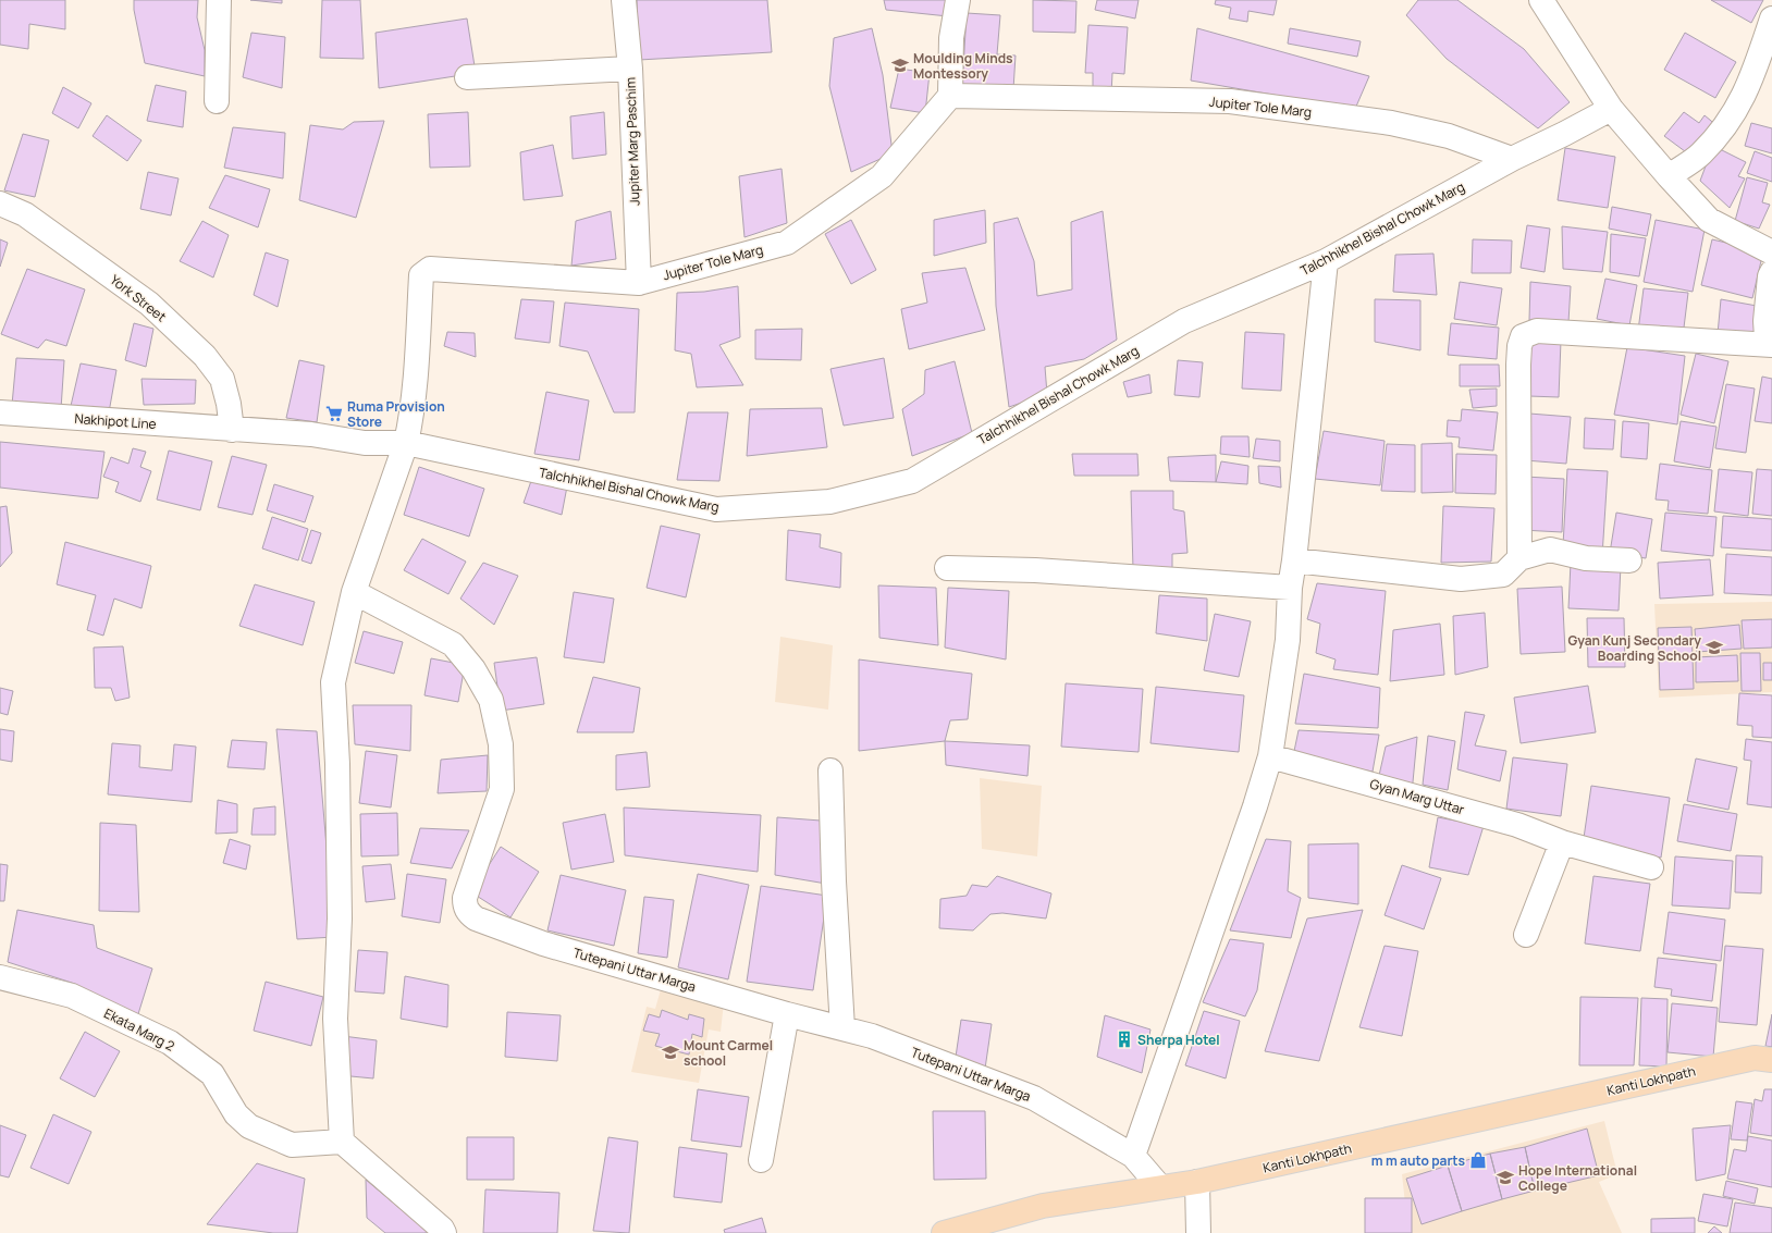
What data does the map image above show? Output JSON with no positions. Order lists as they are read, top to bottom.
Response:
{
  "streets": {
    "main road": ["Kanti Lokhpath"],
    "street": [
      "Jupiter Tole Marg",
      "Jupiter Marg Paschim",
      "Talchhikhel Bishal Chowk Marg",
      "York Street",
      "Nakhipot Line",
      "Gyan Marg Uttar",
      "Tutepani Uttar Marga",
      "Ekata Marg 2"
    ]
  },
  "crossings": [
    ["Jupiter Tole Marg", "Jupiter Marg Paschim"],
    ["Jupiter Tole Marg", "Talchhikhel Bishal Chowk Marg"],
    ["Talchhikhel Bishal Chowk Marg", "York Street"],
    ["Talchhikhel Bishal Chowk Marg", "Nakhipot Line"],
    ["York Street", "Nakhipot Line"],
    ["Tutepani Uttar Marga", "Kanti Lokhpath"]
  ],
  "places": {
    "school or university": [
      "Moulding Minds Montessory",
      "Gyan Kunj Secondary Boarding School",
      "Mount Carmel school",
      "Hope International College"
    ],
    "supermarket": ["Ruma Provision Store"],
    "building": ["Sherpa Hotel"],
    "shop": ["m m auto parts"]
  }
}
